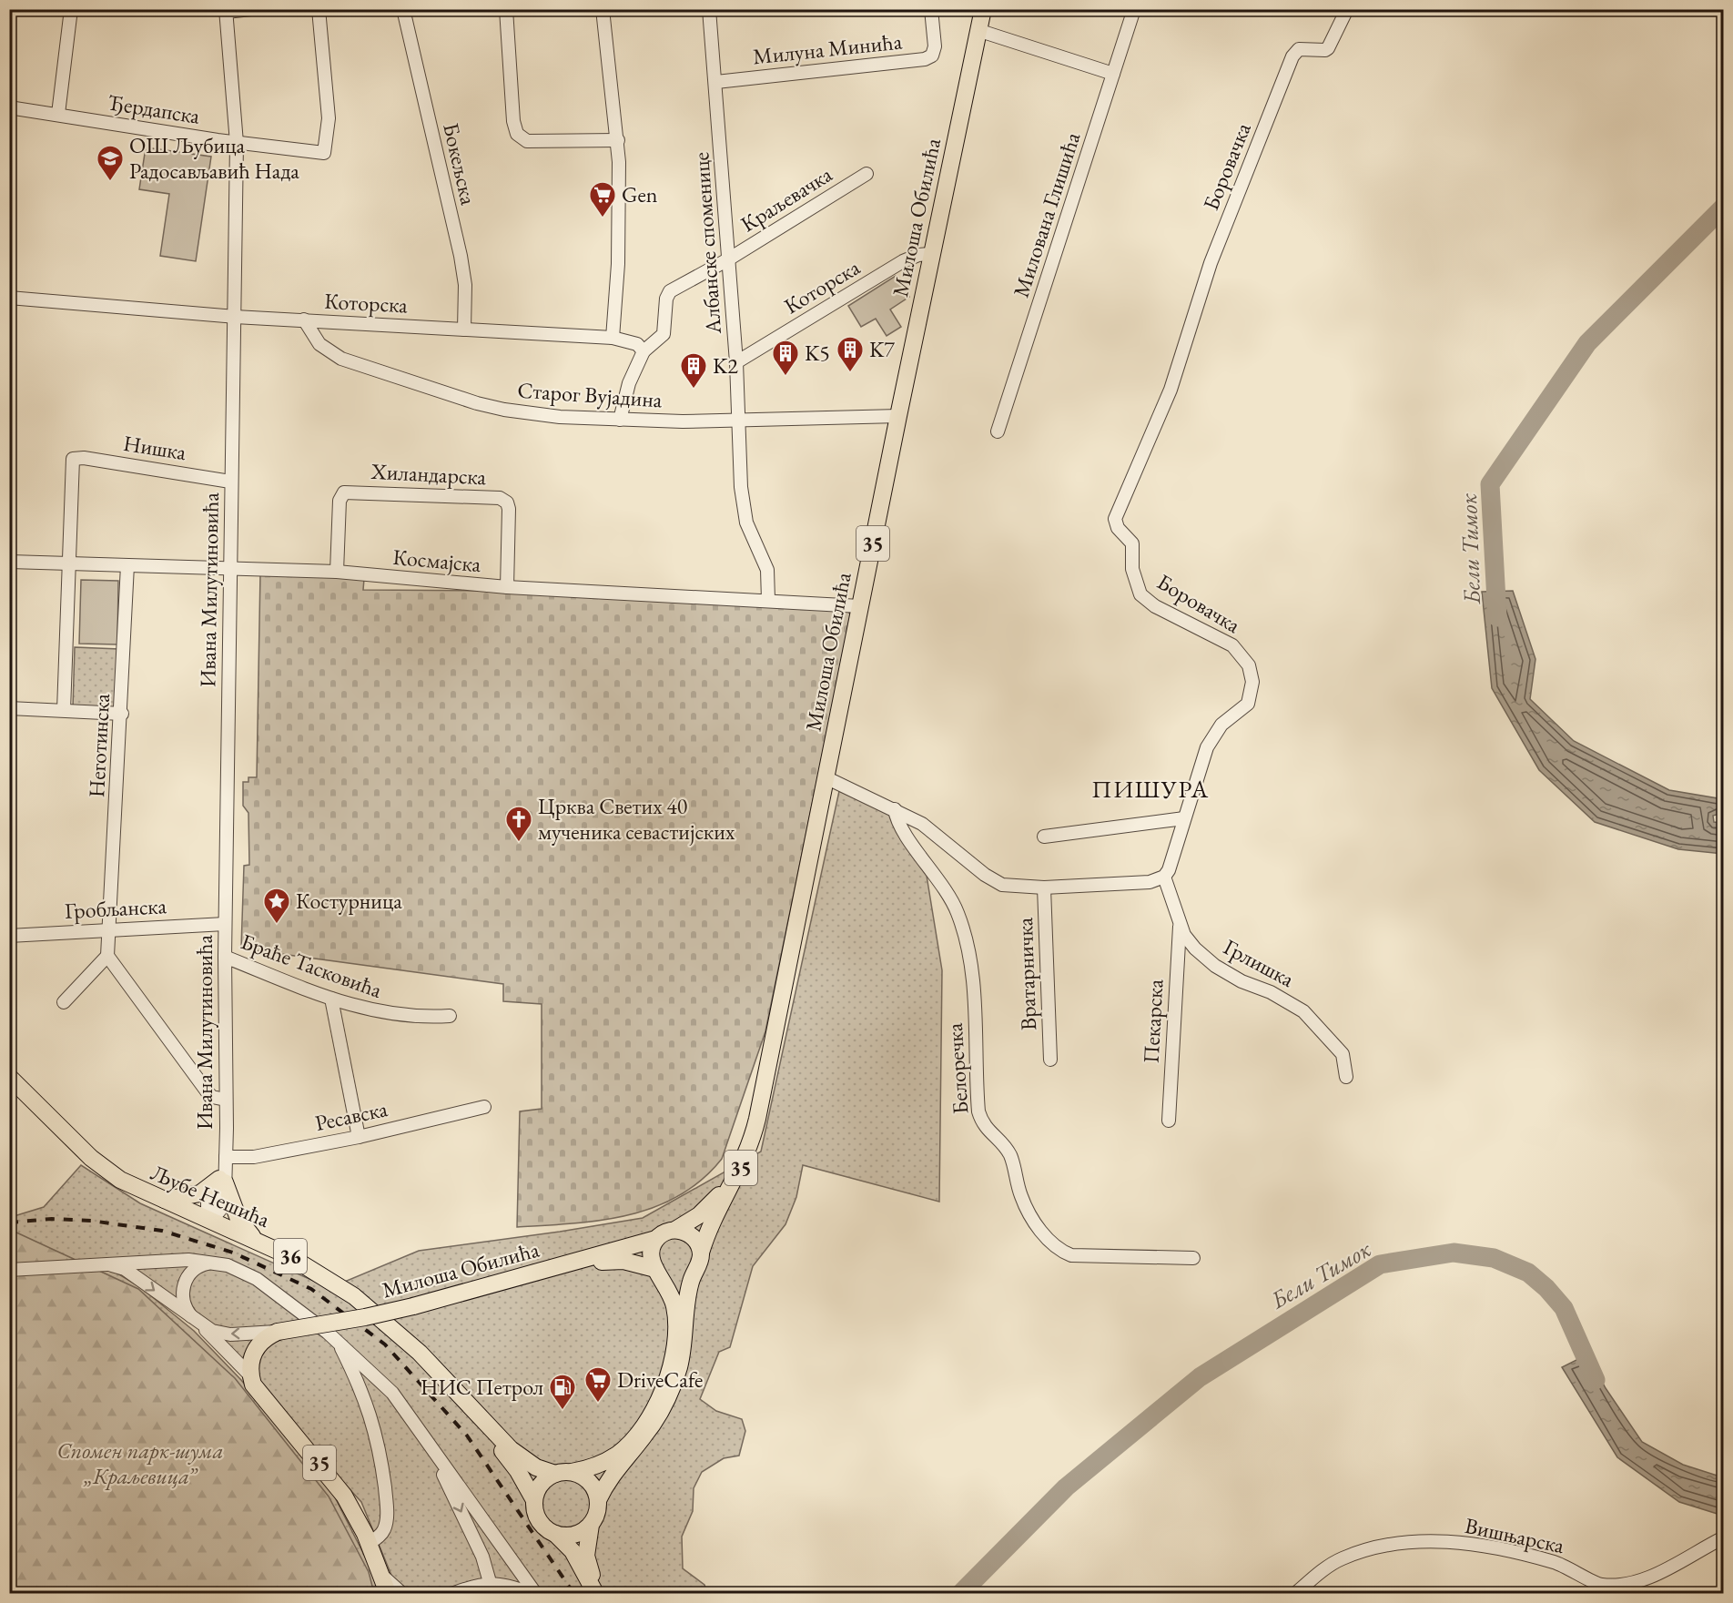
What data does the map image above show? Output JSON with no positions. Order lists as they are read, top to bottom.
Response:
{
  "streets": {
    "main road": [
      "Милоша Обилића",
      "35",
      "Љубе Нешића",
      "36"
    ],
    "street": [
      "Милуна Минића",
      "Ђердапска",
      "Бокељска",
      "Боровачка",
      "Краљевачка",
      "Милована Глишића",
      "Албанске споменице",
      "Которска",
      "Старог Вујадина",
      "Нишка",
      "Хиландарска",
      "Космајска",
      "Ивана Милутиновића",
      "Неготинска",
      "Гробљанска",
      "Грлишка",
      "Браће Тасковића",
      "Вратарничка",
      "Пекарска",
      "Белоречка",
      "Ресавска",
      "Вишњарска"
    ]
  },
  "crossings": [
    ["Милуна Минића", "Албанске споменице"],
    ["Ђердапска", "Ивана Милутиновића"],
    ["Бокељска", "Которска"],
    ["Боровачка", "Грлишка"],
    ["Краљевачка", "Албанске споменице"],
    ["Краљевачка", "Которска"],
    ["Милоша Обилића", "Которска"],
    ["Милоша Обилића", "Старог Вујадина"],
    ["Милоша Обилића", "35"],
    ["Милоша Обилића", "Космајска"],
    ["Албанске споменице", "Которска"],
    ["Албанске споменице", "Старог Вујадина"],
    ["Албанске споменице", "Космајска"],
    ["Которска", "Старог Вујадина"],
    ["Которска", "Ивана Милутиновића"],
    ["Нишка", "Ивана Милутиновића"],
    ["Нишка", "Неготинска"],
    ["Хиландарска", "Космајска"],
    ["Космајска", "Ивана Милутиновића"],
    ["Космајска", "Неготинска"],
    ["Ивана Милутиновића", "Гробљанска"],
    ["Ивана Милутиновића", "Браће Тасковића"],
    ["Ивана Милутиновића", "Ресавска"],
    ["Ивана Милутиновића", "Љубе Нешића"],
    ["Неготинска", "Гробљанска"],
    ["Грлишка", "Пекарска"],
    ["Љубе Нешића", "36"]
  ],
  "districts": ["ПИШУРА"],
  "water": ["Бели Тимок"],
  "parks": ["Спомен парк-шума „Краљевица”"],
  "places": {
    "school or university": ["ОШ Љубица Радосављавић Нада"],
    "supermarket": ["Gen", "DriveCafe"],
    "building": ["K7", "K5", "K2"],
    "church": ["Црква Светих 40 мученика севастијских"],
    "place": ["Костурница"],
    "fuel station": ["НИС Петрол"]
  }
}
